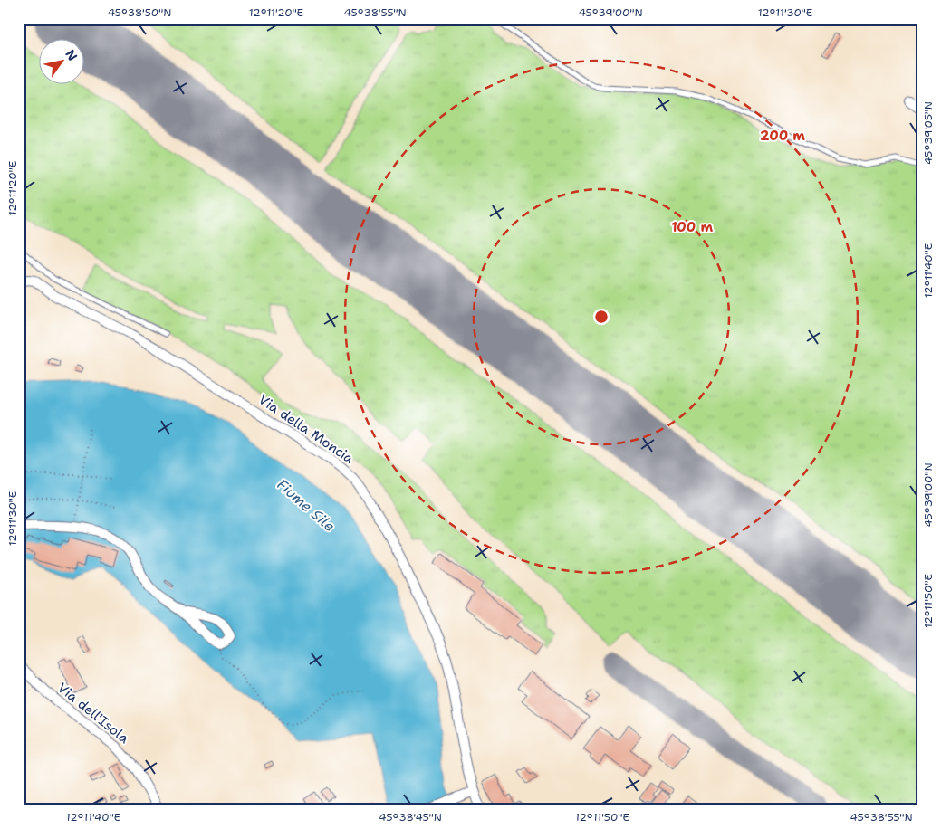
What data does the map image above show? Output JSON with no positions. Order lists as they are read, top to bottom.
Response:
{
  "streets": {
    "street": ["Via della Moncia", "Via dell'Isola"]
  },
  "water": ["Fiume Sile"],
  "north": "top right",
  "coordinates": [
    "45°38'50\"N",
    "12°11'20\"E",
    "45°38'55\"N",
    "45°39'00\"N",
    "12°11'30\"E",
    "45°39'05\"N",
    "12°11'40\"E",
    "12°11'50\"E",
    "45°38'45\"N"
  ],
  "rings": ["200 m", "100 m"]
}
